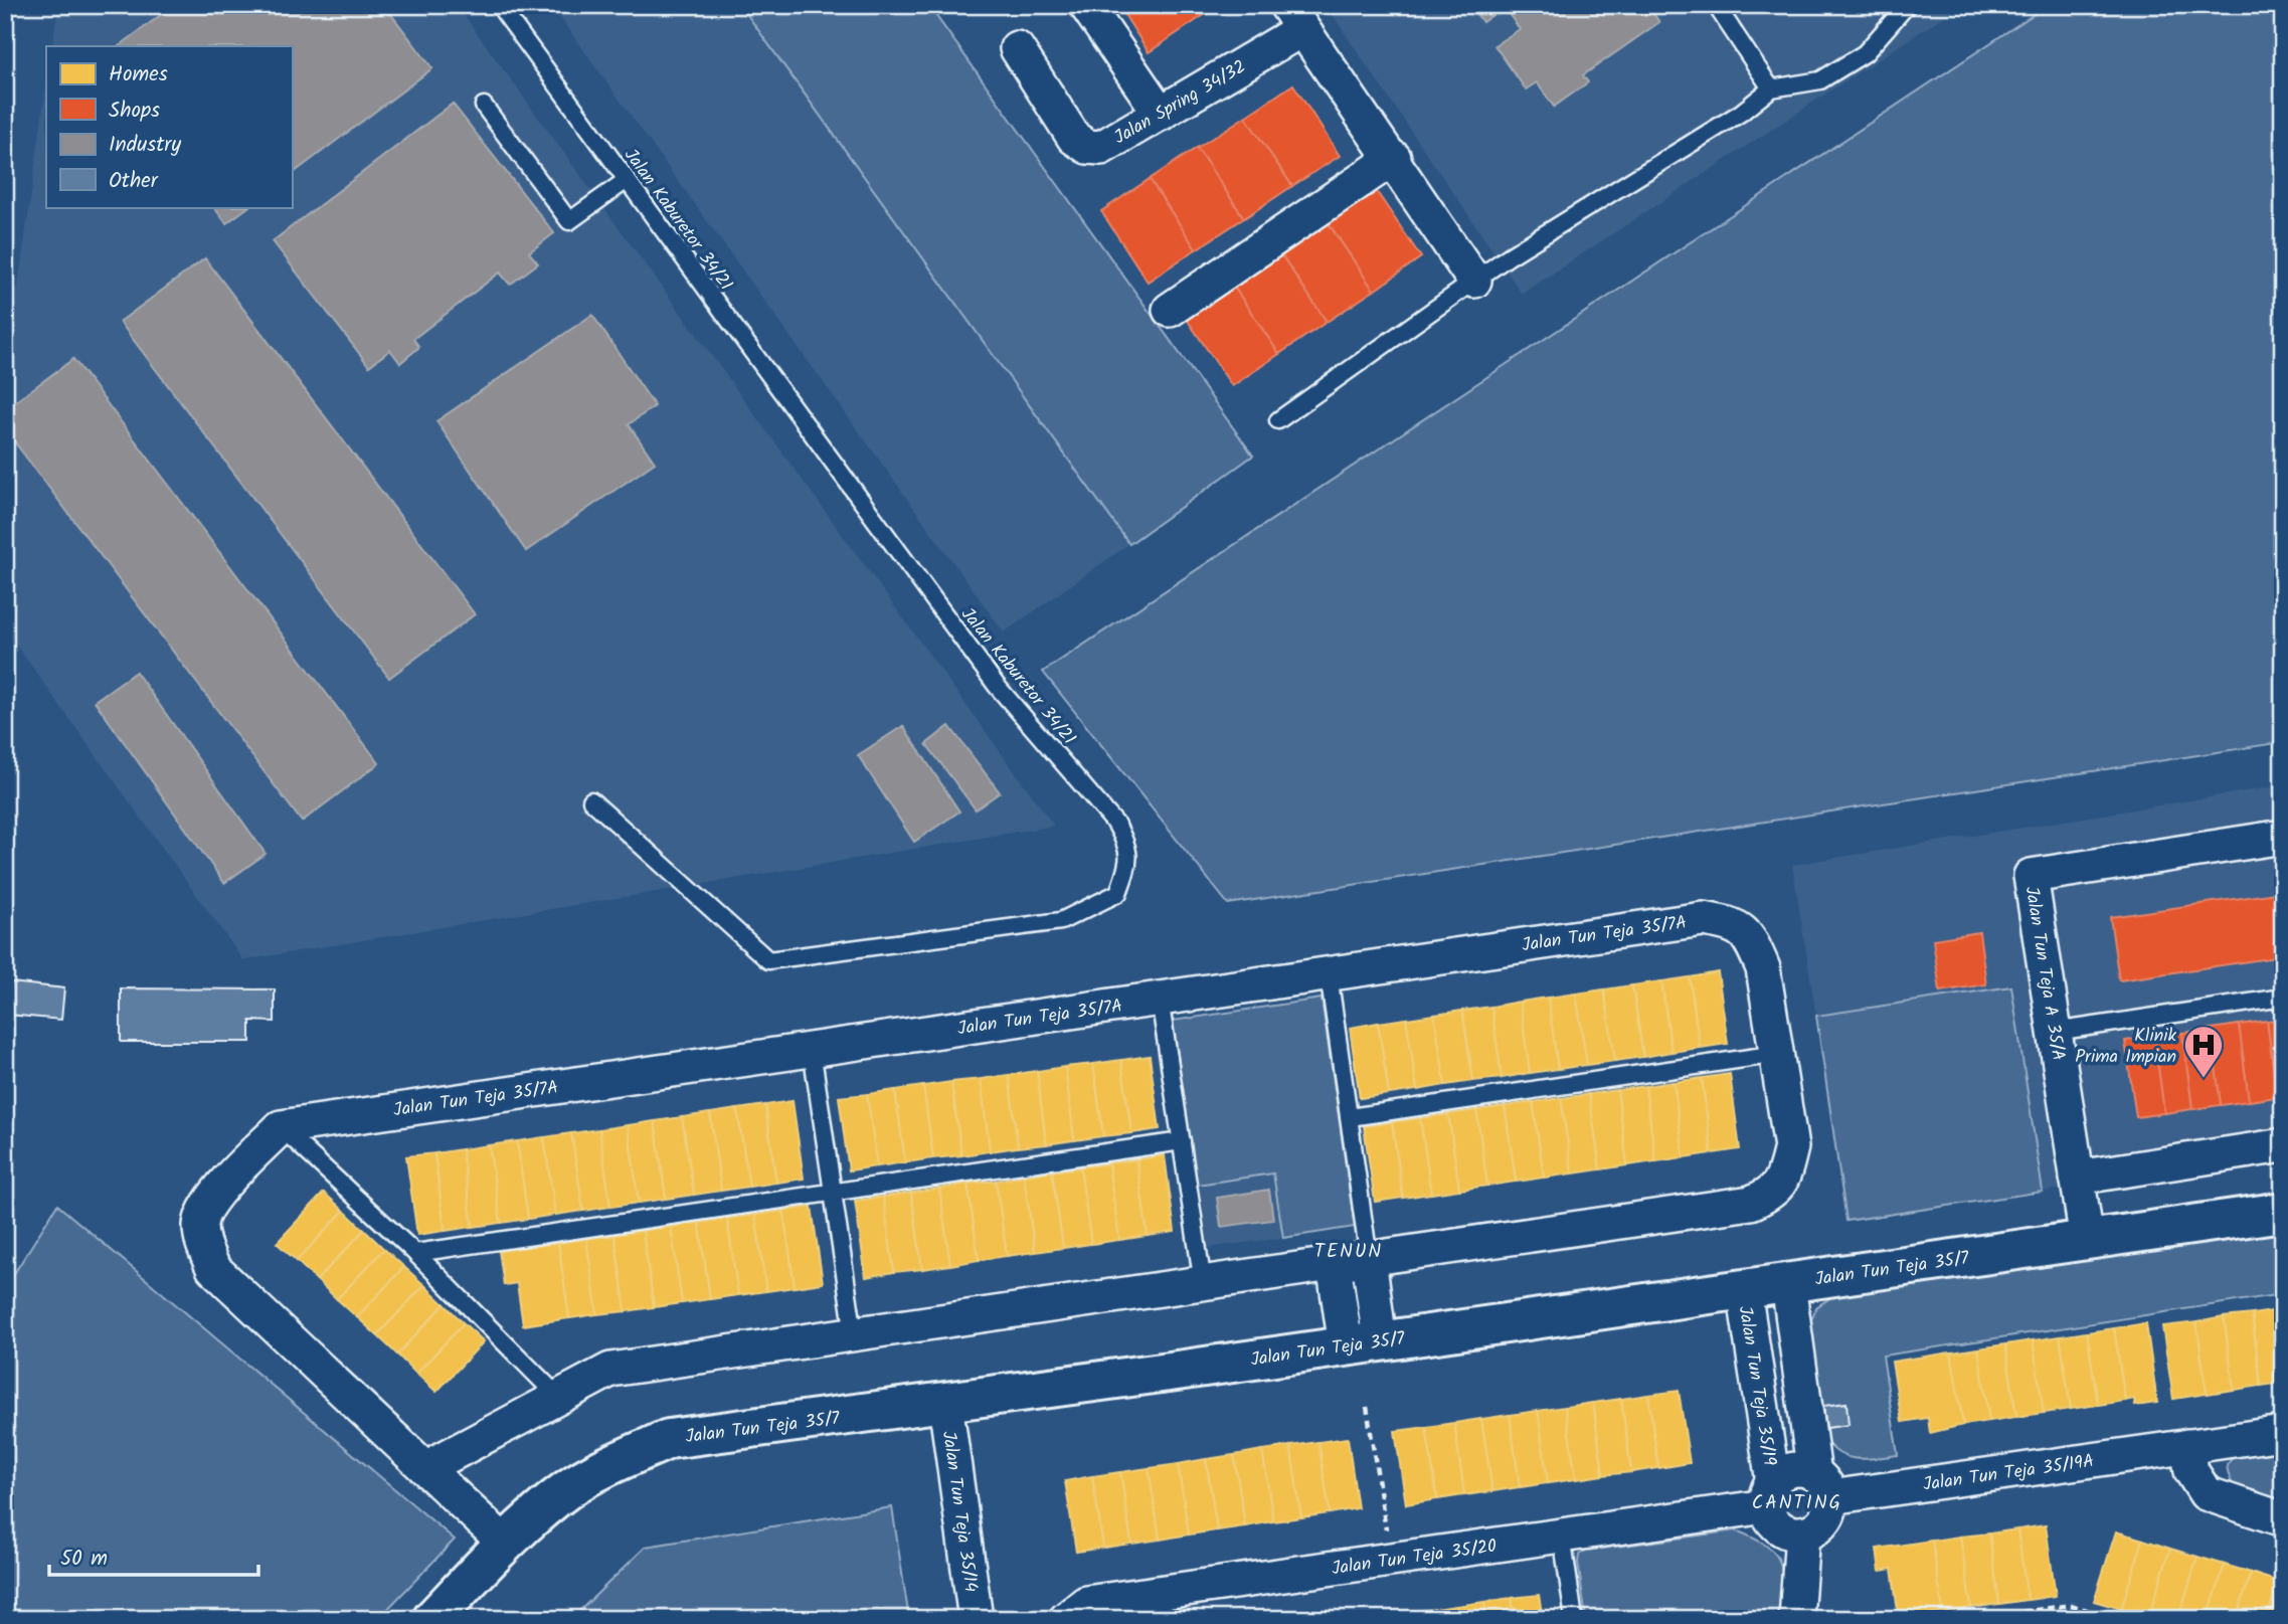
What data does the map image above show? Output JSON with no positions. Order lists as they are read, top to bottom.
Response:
{
  "streets": {
    "street": [
      "Jalan Spring 34/32",
      "Jalan Tun Teja 35/7A",
      "Jalan Tun Teja A 35/A",
      "Jalan Tun Teja 35/7",
      "Jalan Tun Teja 35/19",
      "Jalan Tun Teja 35/19A",
      "Jalan Tun Teja 35/14",
      "Jalan Tun Teja 35/20"
    ],
    "lane": ["Jalan Kaburetor 34/21"]
  },
  "crossings": [
    ["Jalan Tun Teja A 35/A", "Jalan Tun Teja 35/7"],
    ["Jalan Tun Teja 35/7", "Jalan Tun Teja 35/19"],
    ["Jalan Tun Teja 35/7", "Jalan Tun Teja 35/14"],
    ["Jalan Tun Teja 35/19", "Jalan Tun Teja 35/19A"],
    ["Jalan Tun Teja 35/19", "Jalan Tun Teja 35/20"],
    ["Jalan Tun Teja 35/19A", "Jalan Tun Teja 35/20"]
  ],
  "districts": ["TENUN", "CANTING"],
  "places": {
    "hospital": ["Klinik Prima Impian"]
  },
  "legend": [
    "Homes",
    "Shops",
    "Industry",
    "Other"
  ],
  "scale_bar": "50 m"
}
